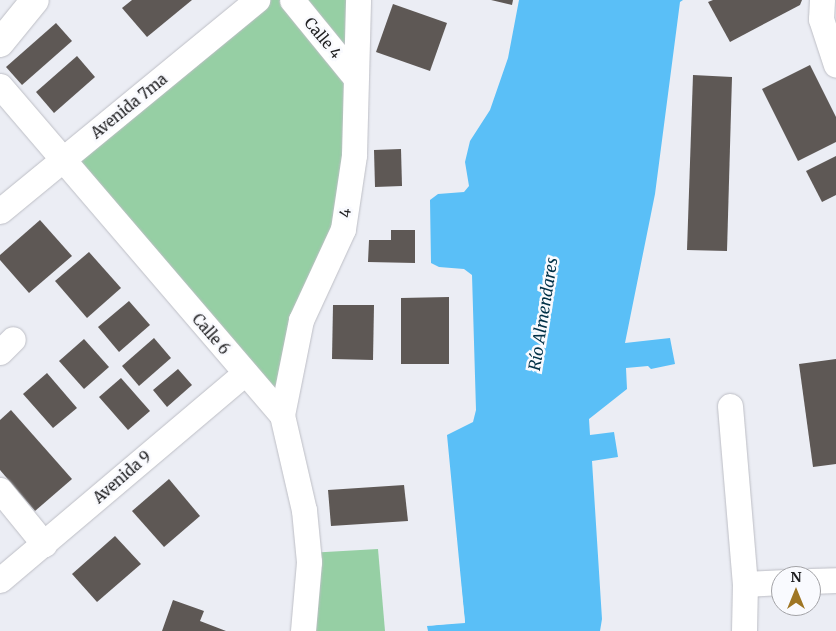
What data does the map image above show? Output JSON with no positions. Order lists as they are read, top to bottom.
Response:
{
  "streets": {
    "street": [
      "Calle 4",
      "Avenida 7ma",
      "4",
      "Calle 6",
      "Avenida 9"
    ]
  },
  "crossings": [
    ["Calle 4", "4"],
    ["Avenida 7ma", "Calle 6"],
    ["4", "Calle 6"],
    ["Calle 6", "Avenida 9"]
  ],
  "water": ["Río Almendares"],
  "north": "top"
}
